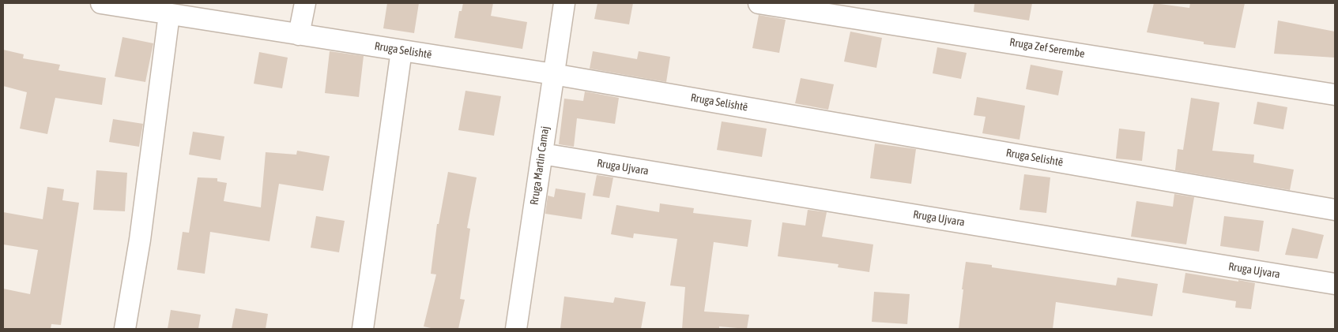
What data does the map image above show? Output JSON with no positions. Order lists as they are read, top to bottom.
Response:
{
  "streets": {
    "street": [
      "Rruga Zef Serembe",
      "Rruga Selishtë",
      "Rruga Martin Camaj",
      "Rruga Ujvara"
    ]
  },
  "crossings": [
    ["Rruga Selishtë", "Rruga Martin Camaj"],
    ["Rruga Martin Camaj", "Rruga Ujvara"]
  ]
}
